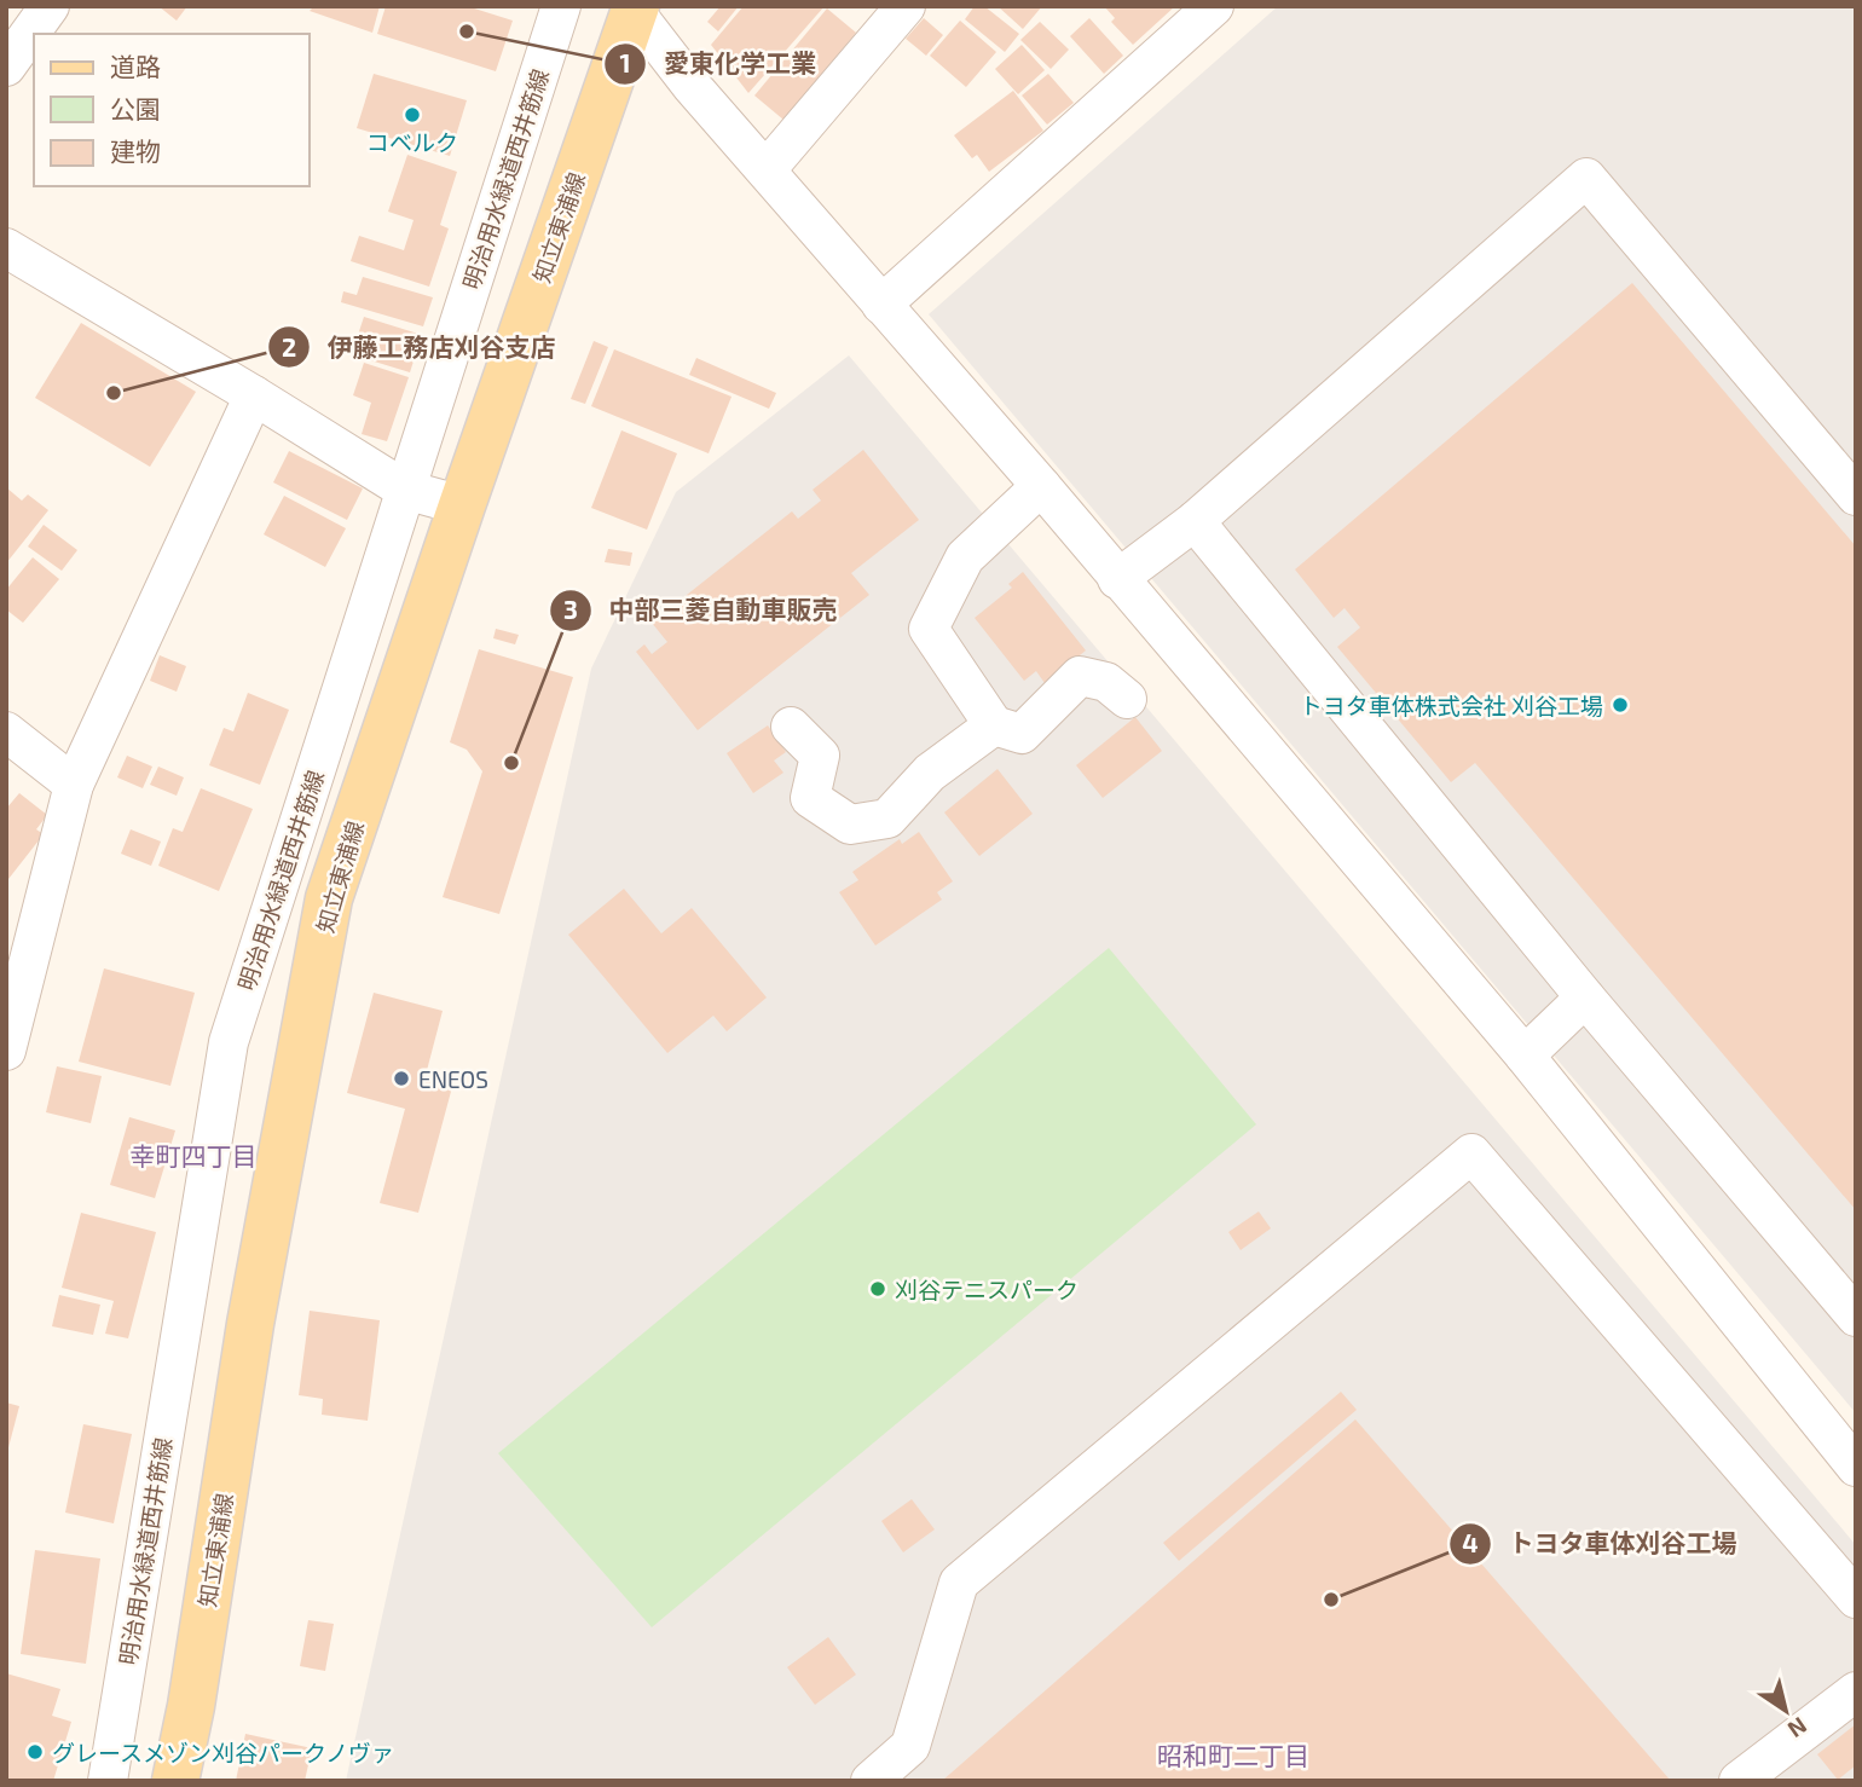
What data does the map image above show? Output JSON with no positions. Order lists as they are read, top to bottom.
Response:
{
  "streets": {
    "main road": ["知立東浦線"],
    "street": ["明治用水緑道西井筋線"]
  },
  "districts": ["幸町四丁目", "昭和町二丁目"],
  "places": [
    "愛東化学工業",
    "コベルク",
    "伊藤工務店刈谷支店",
    "トヨタ車体株式会社 刈谷工場",
    "中部三菱自動車販売",
    "ENEOS",
    "刈谷テニスパーク",
    "トヨタ車体刈谷工場",
    "グレースメゾン刈谷パークノヴァ"
  ],
  "legend": ["道路", "公園", "建物"],
  "north": "bottom right"
}
